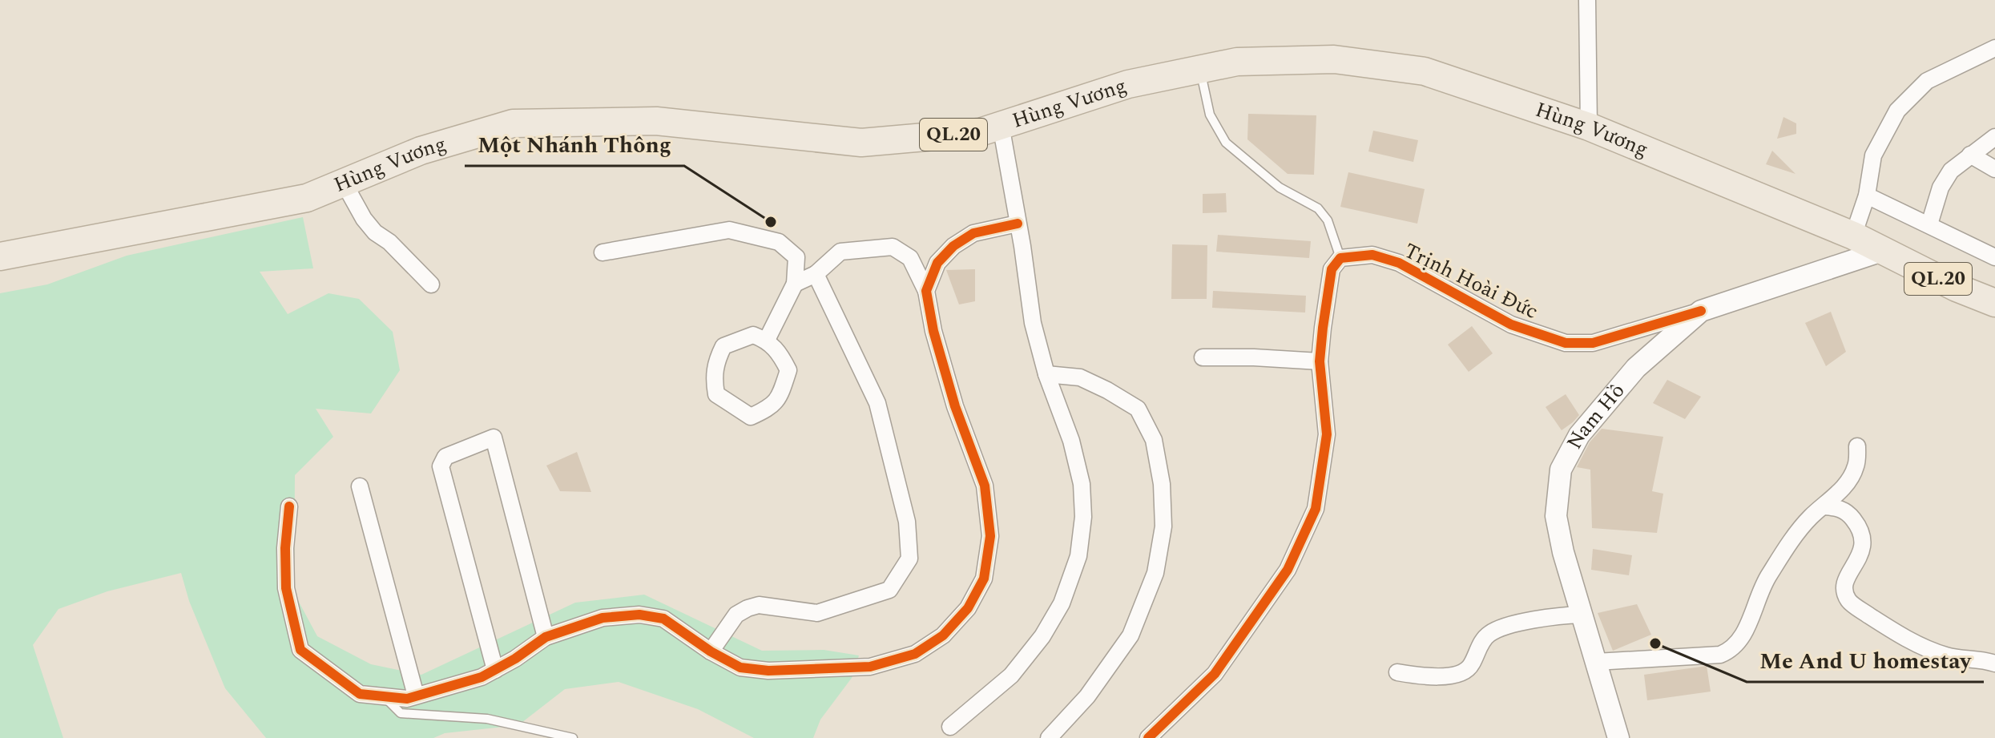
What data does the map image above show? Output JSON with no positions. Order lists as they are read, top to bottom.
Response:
{
  "streets": {
    "highway": ["Hùng Vương", "QL.20"],
    "street": ["Trịnh Hoài Đức", "Nam Hồ"]
  },
  "crossings": [
    ["Hùng Vương", "Nam Hồ"],
    ["Trịnh Hoài Đức", "Nam Hồ"]
  ],
  "places": ["Một Nhánh Thông", "Me And U homestay"]
}
